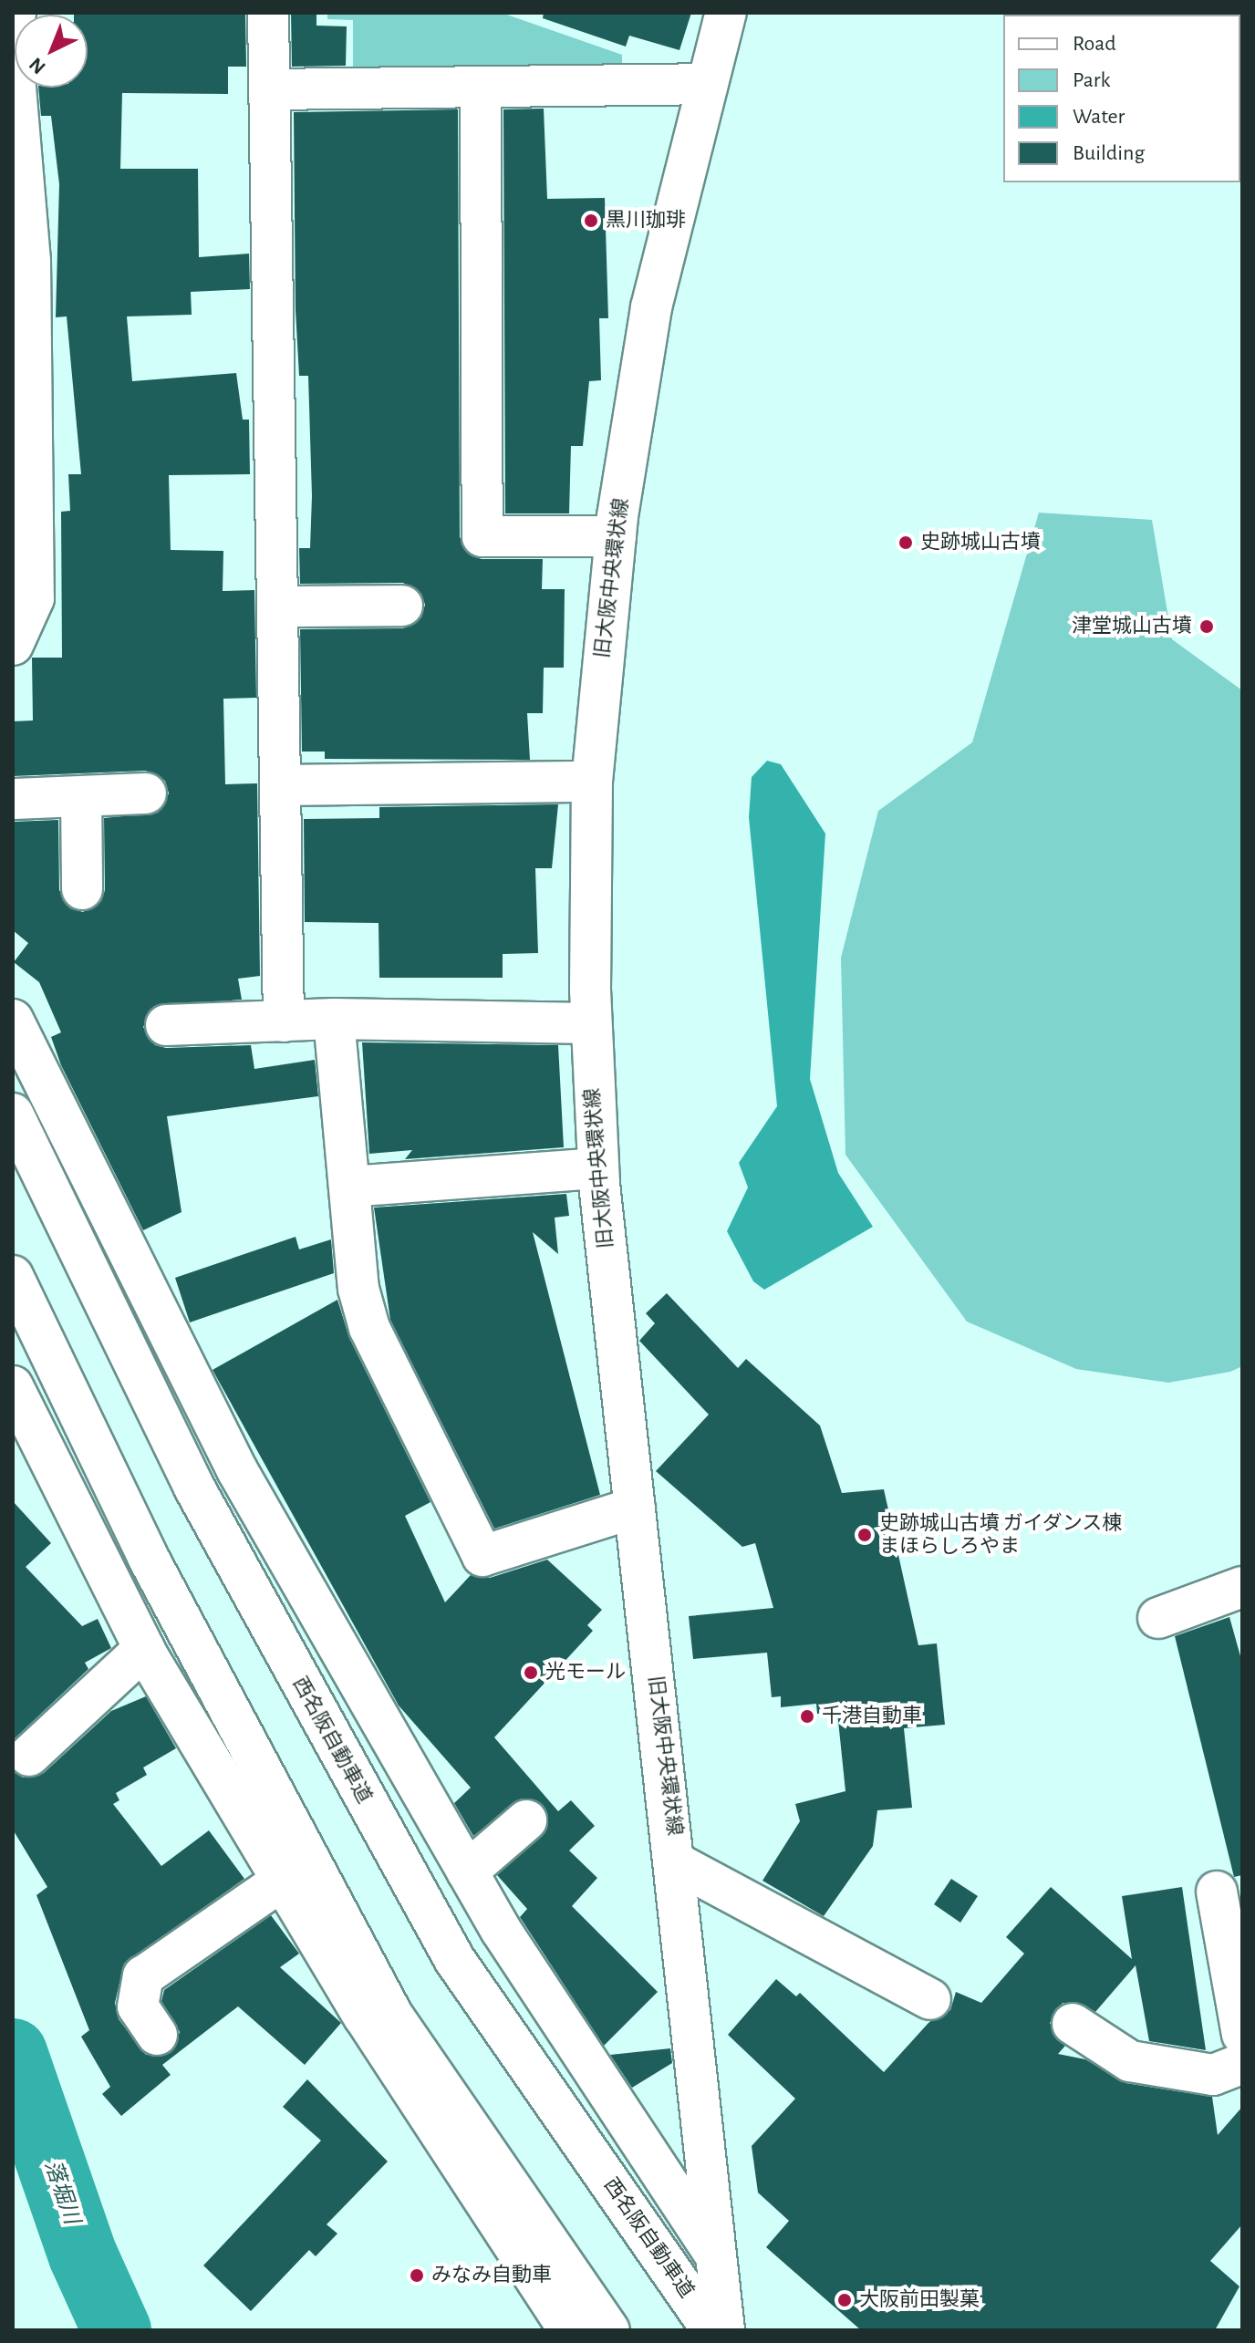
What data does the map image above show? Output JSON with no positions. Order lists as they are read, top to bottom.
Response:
{
  "streets": {
    "main road": ["旧大阪中央環状線", "西名阪自動車道"]
  },
  "water": ["落堀川"],
  "places": [
    "黒川珈琲",
    "史跡城山古墳",
    "津堂城山古墳",
    "史跡城山古墳 ガイダンス棟 まほらしろやま",
    "光モール",
    "千港自動車",
    "みなみ自動車",
    "大阪前田製菓"
  ],
  "legend": [
    "Road",
    "Park",
    "Water",
    "Building"
  ],
  "north": "bottom left"
}
